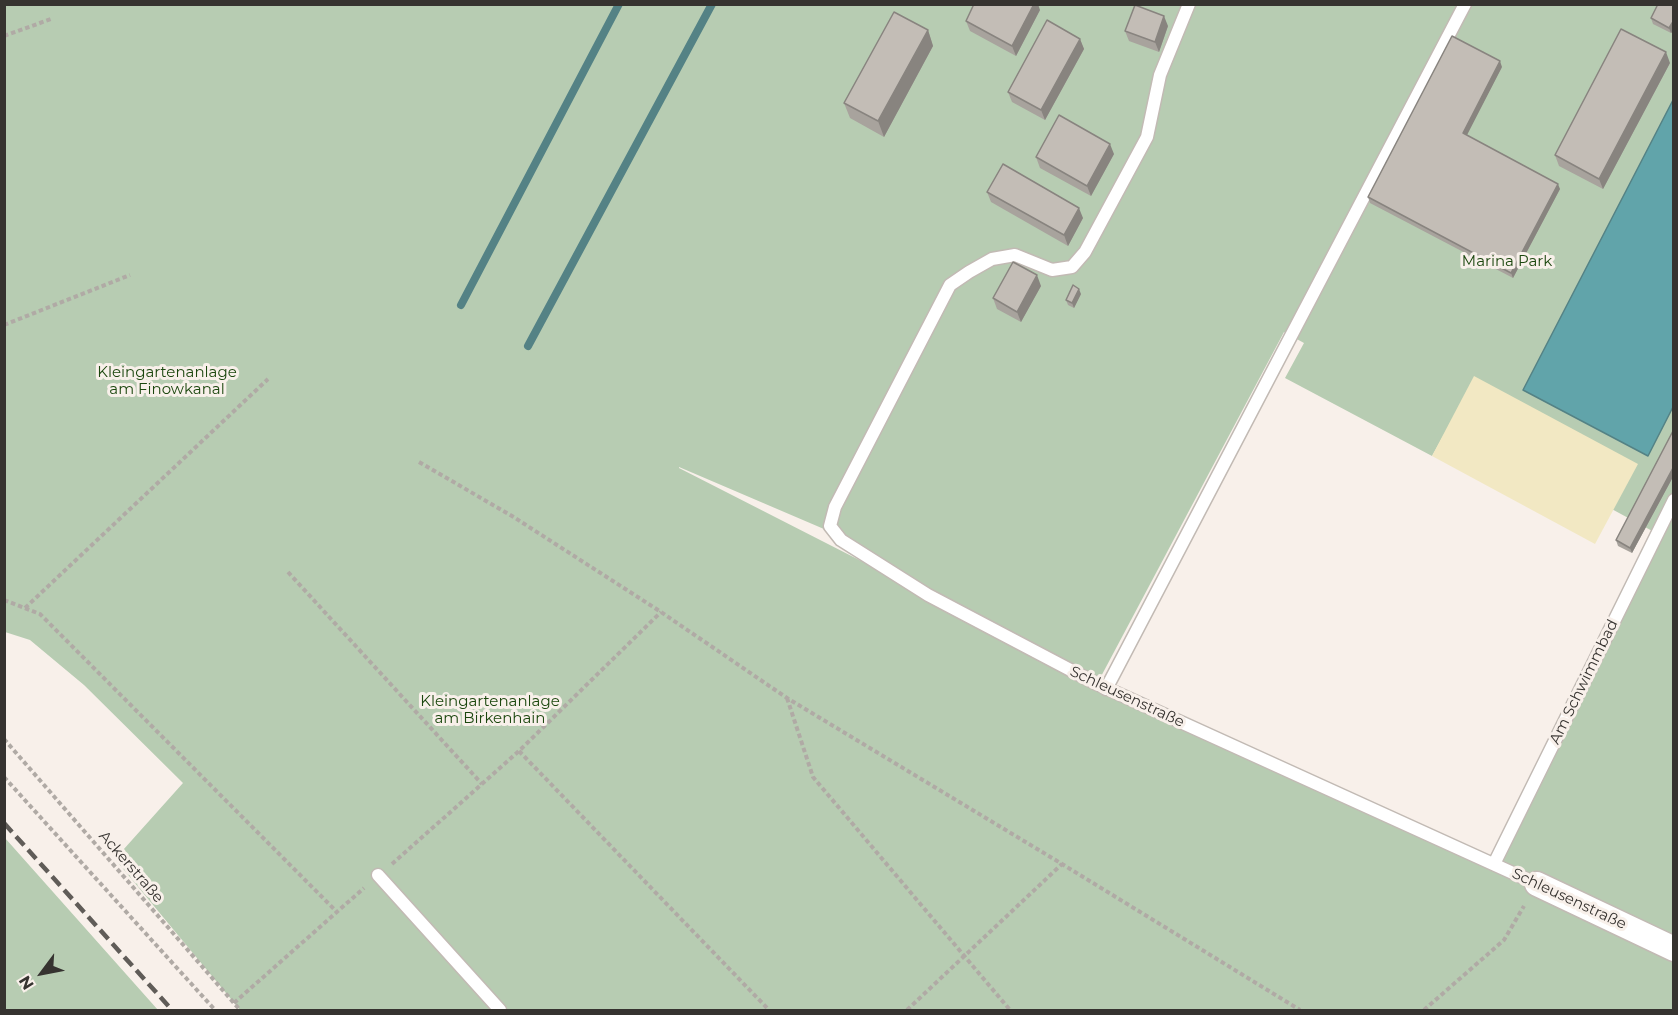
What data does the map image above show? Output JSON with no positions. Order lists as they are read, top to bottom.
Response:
{
  "streets": {
    "street": ["Schleusenstraße"],
    "lane": ["Am Schwimmbad"],
    "path": ["Ackerstraße"]
  },
  "crossings": [
    ["Am Schwimmbad", "Schleusenstraße"]
  ],
  "parks": ["Marina Park", "Kleingartenanlage am Finowkanal", "Kleingartenanlage am Birkenhain"],
  "north": "bottom left"
}
